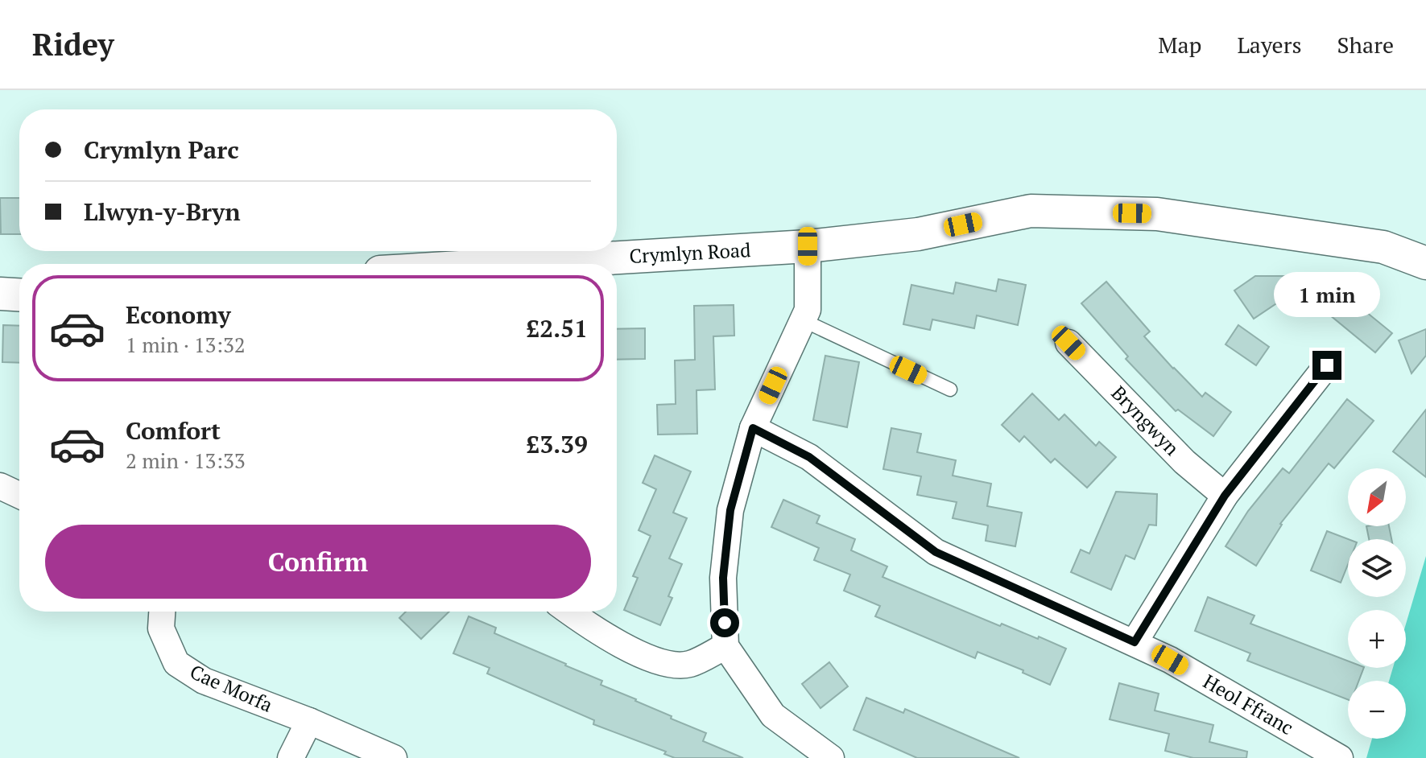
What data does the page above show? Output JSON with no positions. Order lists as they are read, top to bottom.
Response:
{
  "streets": {
    "street": [
      "Crymlyn Road",
      "Bryngwyn",
      "Cae Morfa",
      "Heol Ffranc"
    ]
  },
  "north": "bottom left",
  "page": {
    "header": "Ridey",
    "nav": ["Map", "Layers", "Share"],
    "banner": ["Crymlyn Parc", "Llwyn-y-Bryn"],
    "bubble": "1 min",
    "list": [
      {
        "name": "Economy",
        "note": "1 min · 13:32",
        "value": "£2.51"
      },
      {
        "name": "Comfort",
        "note": "2 min · 13:33",
        "value": "£3.39"
      }
    ],
    "map_buttons": ["+", "−"],
    "buttons": "Confirm"
  }
}
